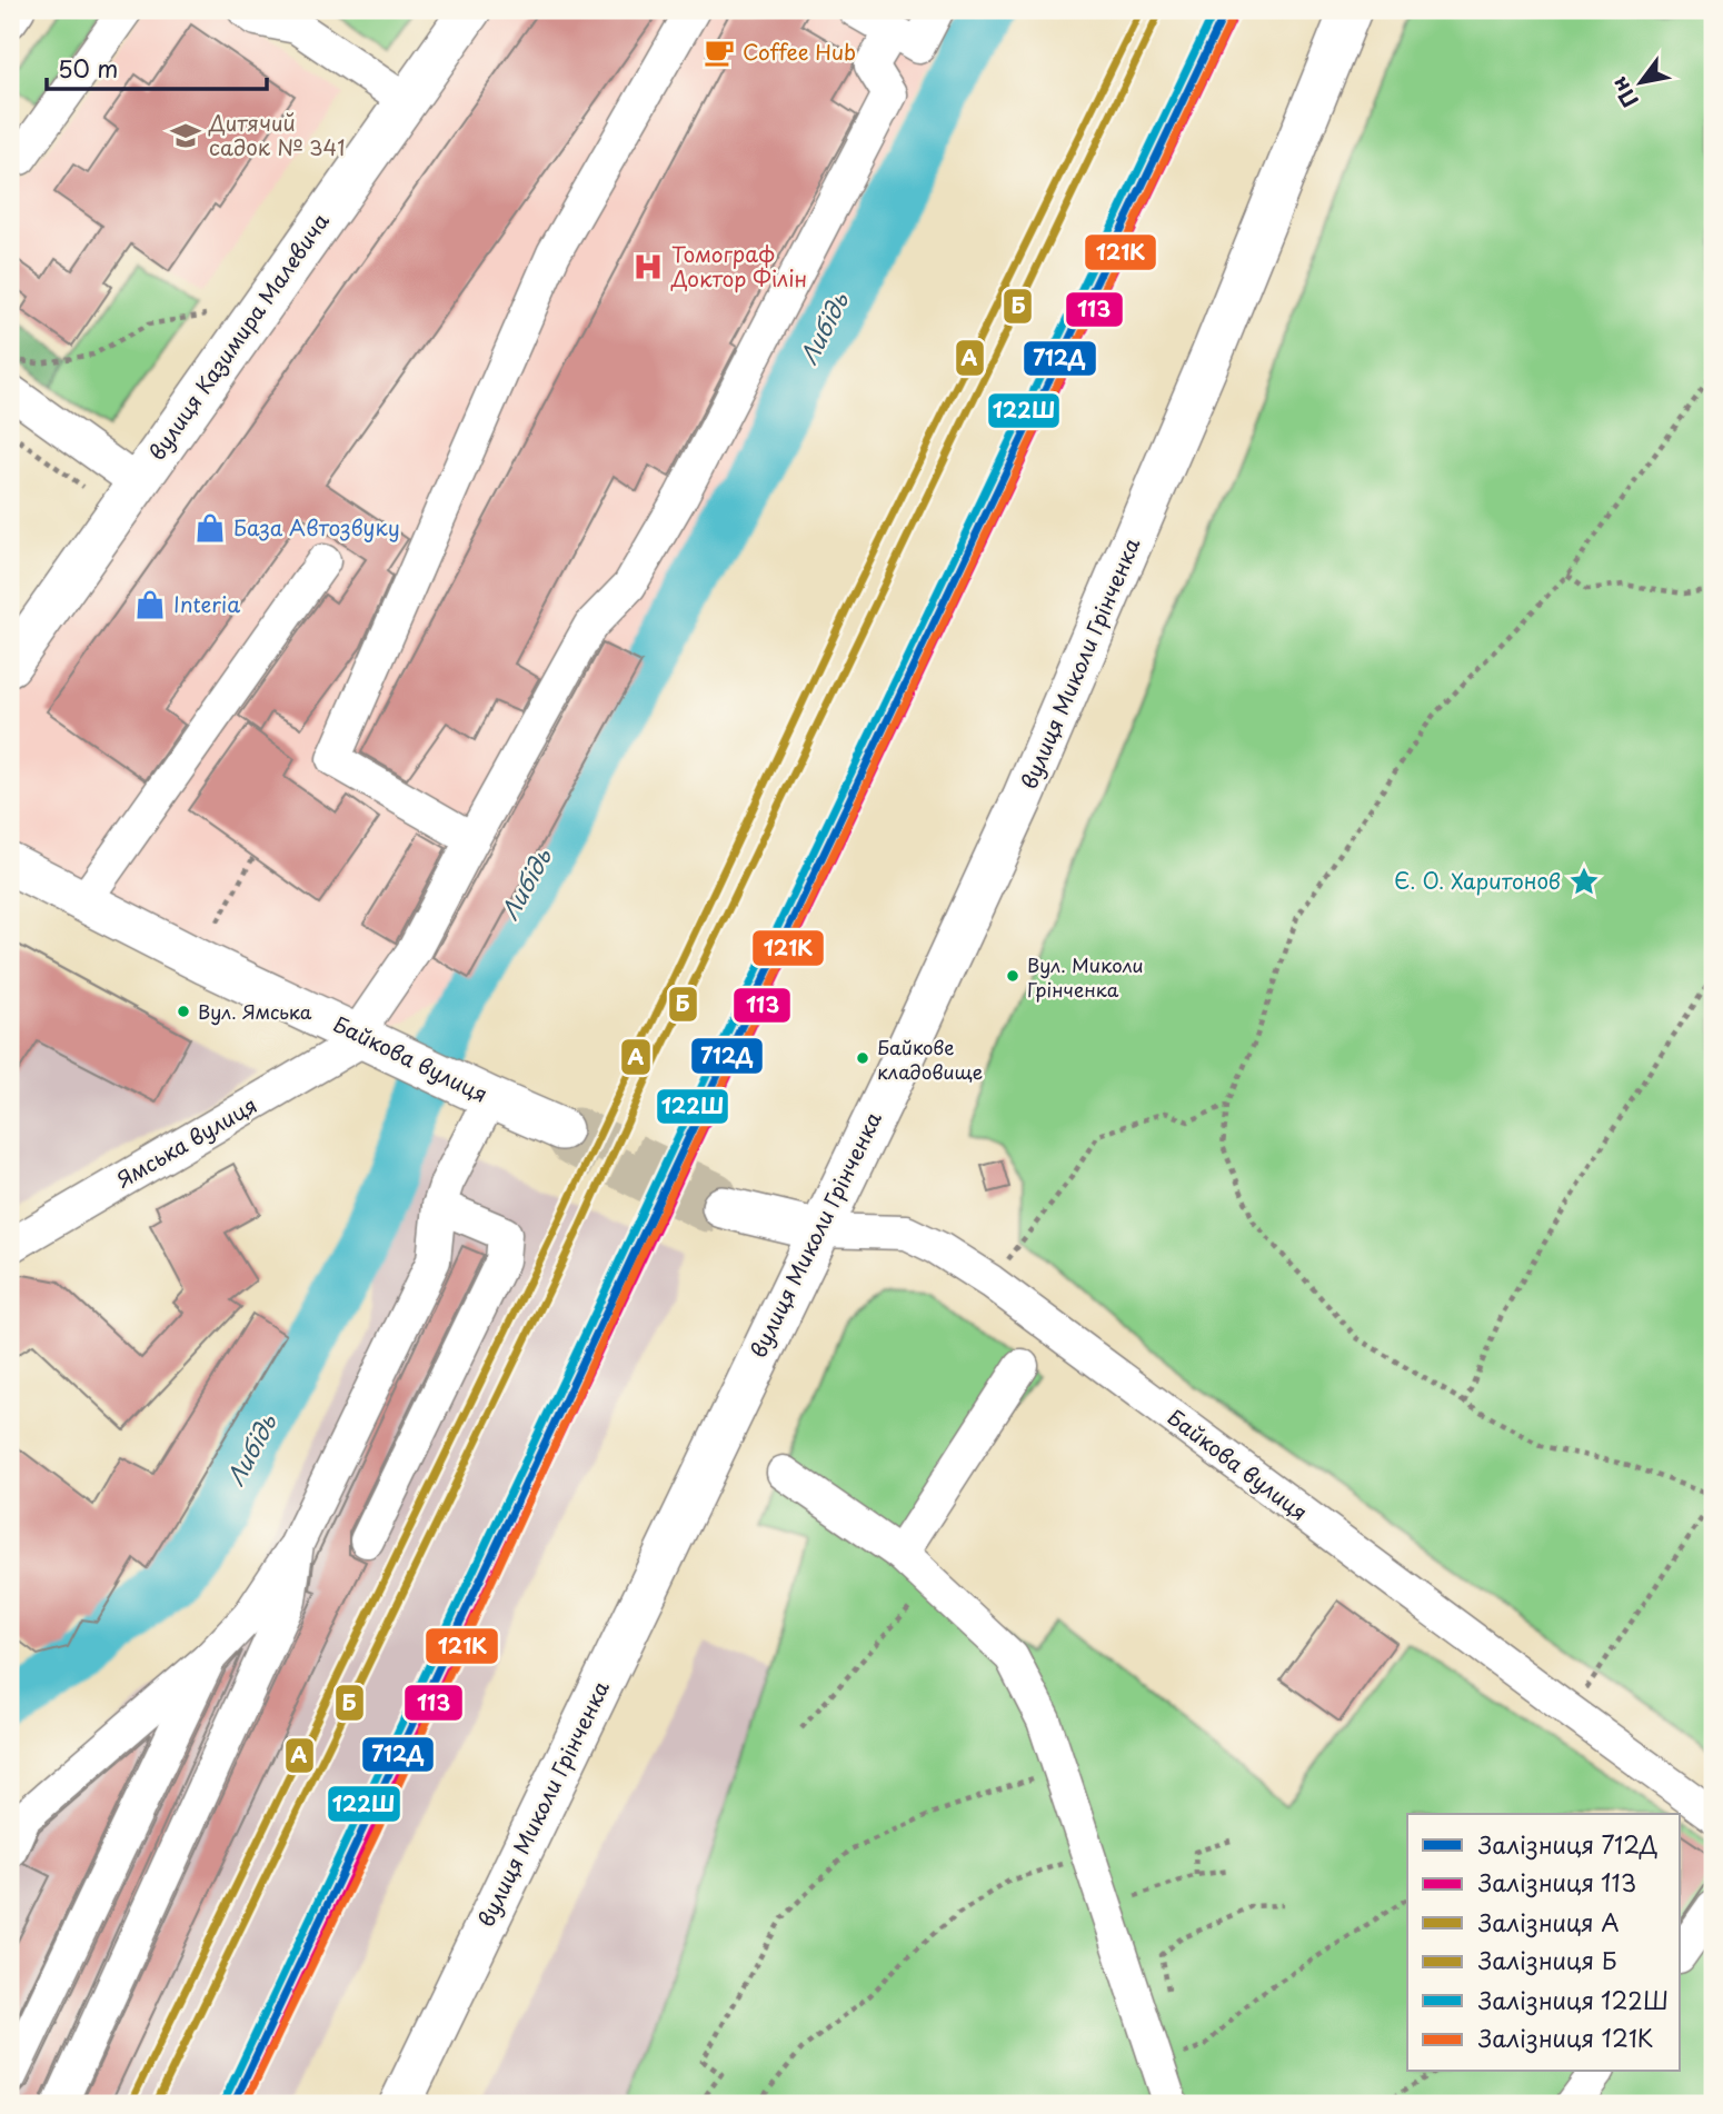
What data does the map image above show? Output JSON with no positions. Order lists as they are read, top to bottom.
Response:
{
  "streets": {
    "main road": ["вулиця Казимира Малевича", "вулиця Миколи Грінченка", "Байкова вулиця"],
    "street": ["Ямська вулиця"]
  },
  "crossings": [
    ["вулиця Миколи Грінченка", "Байкова вулиця"],
    ["Байкова вулиця", "Ямська вулиця"]
  ],
  "water": ["Либідь"],
  "places": {
    "cafe": ["Coffee Hub"],
    "school or university": ["Дитячий садок № 341"],
    "hospital": ["Томограф Доктор Філін"],
    "shop": ["База Автозвуку", "Interia"],
    "place": ["Є. О. Харитонов"],
    "other": ["Вул. Миколи Грінченка", "Вул. Ямська", "Байкове кладовище"]
  },
  "lines": [
    "rail line 712Д",
    "rail line A",
    "rail line Б",
    "rail line 122Ш",
    "rail line 121К",
    "rail line 113"
  ],
  "legend": [
    "Залізниця 712Д",
    "Залізниця 113",
    "Залізниця A",
    "Залізниця Б",
    "Залізниця 122Ш",
    "Залізниця 121К"
  ],
  "scale_bar": "50 m",
  "north": "bottom left"
}
